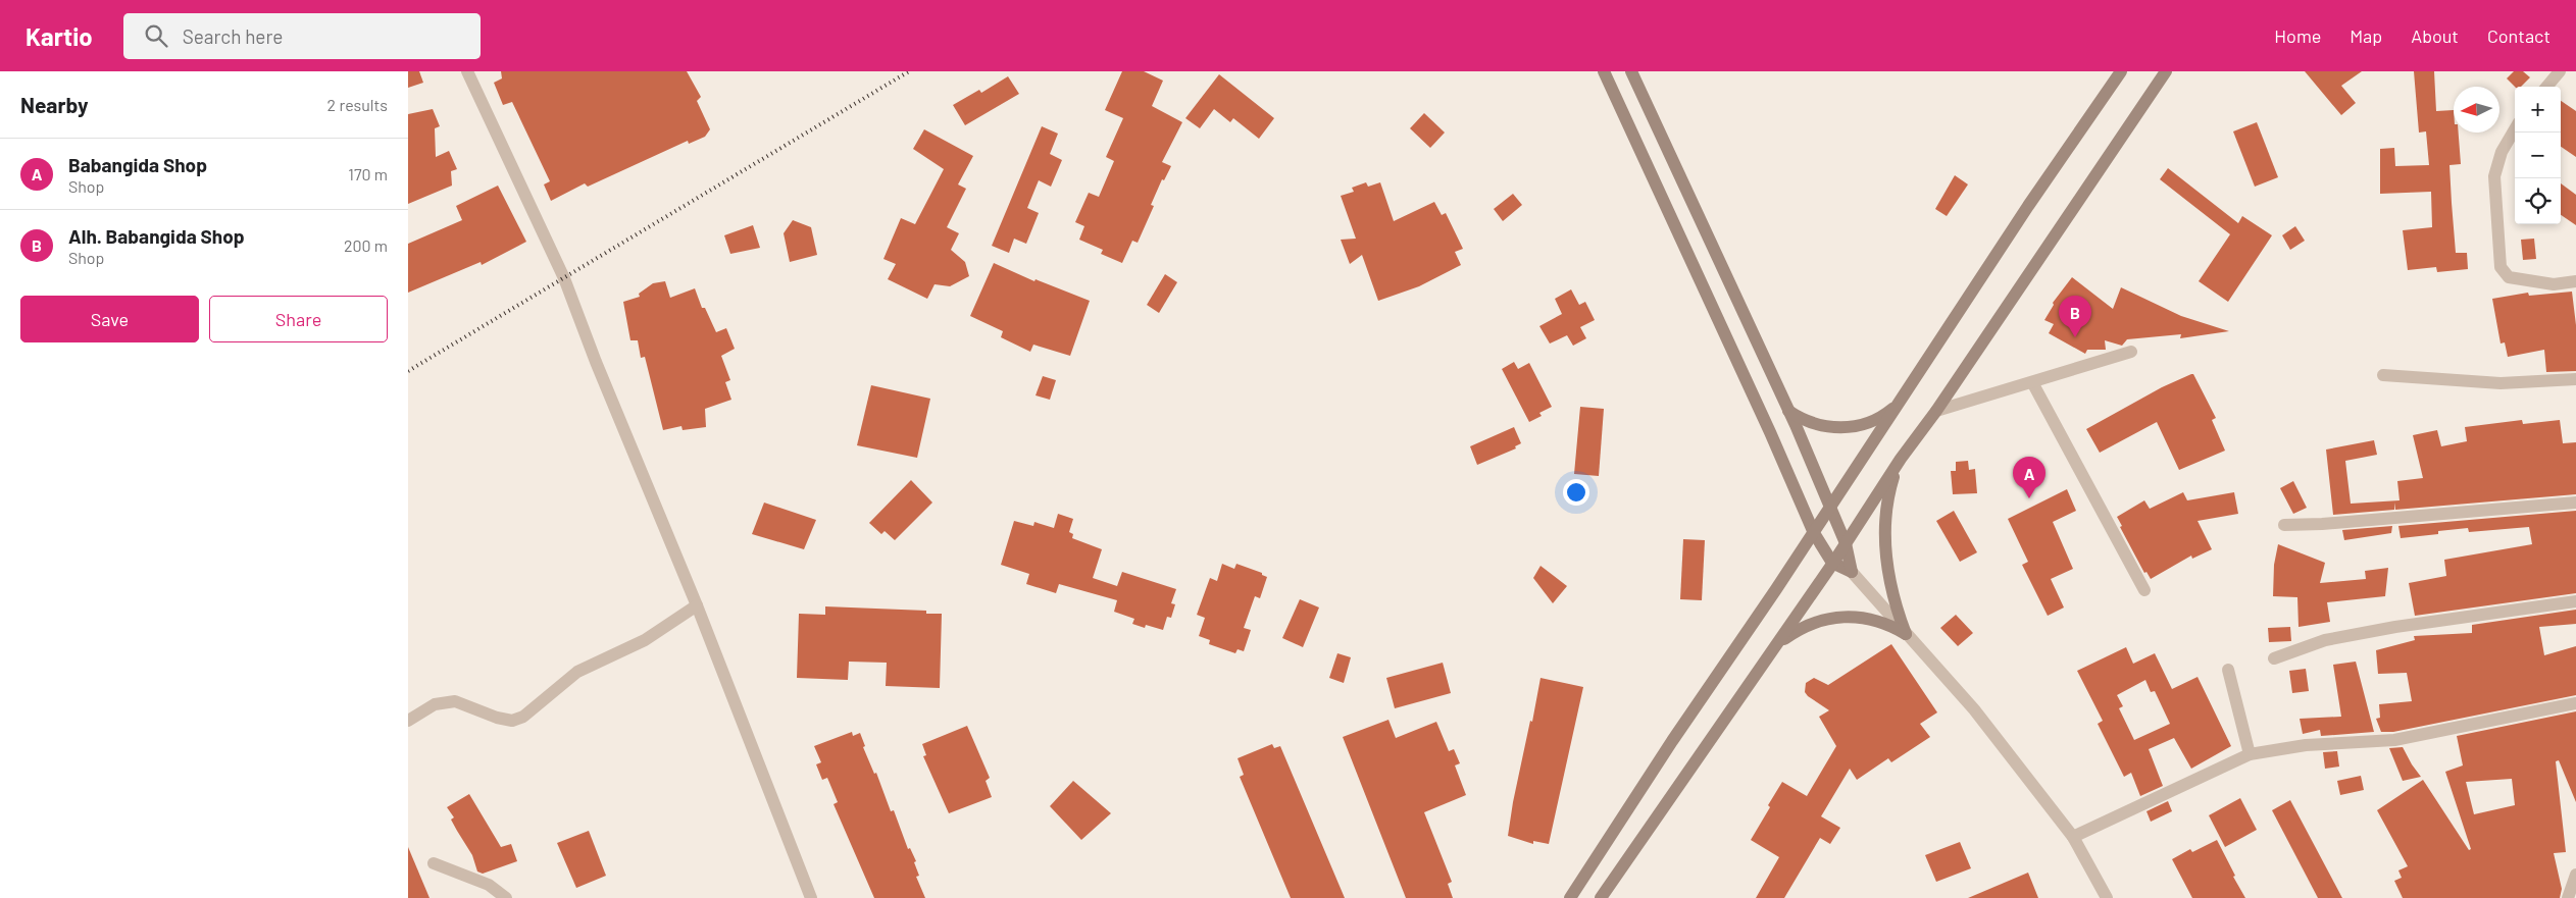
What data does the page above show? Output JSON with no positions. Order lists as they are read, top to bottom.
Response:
{
  "north": "left",
  "page": {
    "header": "Kartio",
    "search": "Search here",
    "nav": [
      "Home",
      "Map",
      "About",
      "Contact"
    ],
    "heading": ["Nearby", "2 results"],
    "map_buttons": ["+", "−"],
    "list": [
      {
        "mark": "A",
        "name": "Babangida Shop",
        "note": "Shop",
        "value": "170 m"
      },
      {
        "mark": "B",
        "name": "Alh. Babangida Shop",
        "note": "Shop",
        "value": "200 m"
      }
    ],
    "buttons": ["Save", "Share"],
    "pins": ["B", "A"]
  }
}
